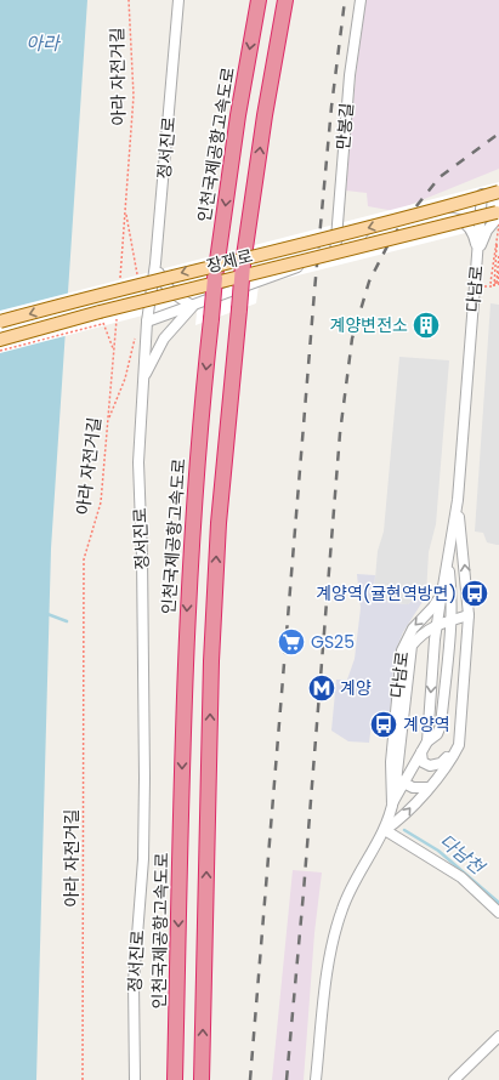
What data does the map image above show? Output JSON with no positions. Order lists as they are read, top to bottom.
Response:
{
  "streets": {
    "highway": ["인천국제공항고속도로"],
    "main road": ["장제로"],
    "street": ["만봉길", "정서진로", "다남로"],
    "path": ["아라 자전거길"]
  },
  "crossings": [
    ["만봉길", "장제로"],
    ["정서진로", "장제로"],
    ["장제로", "다남로"]
  ],
  "water": ["아라", "다남천"],
  "places": {
    "building": ["계양변전소"],
    "bus stop": ["계양역(귤현역방면)", "계양역"],
    "supermarket": ["GS25"],
    "metro station": ["계양"]
  }
}
